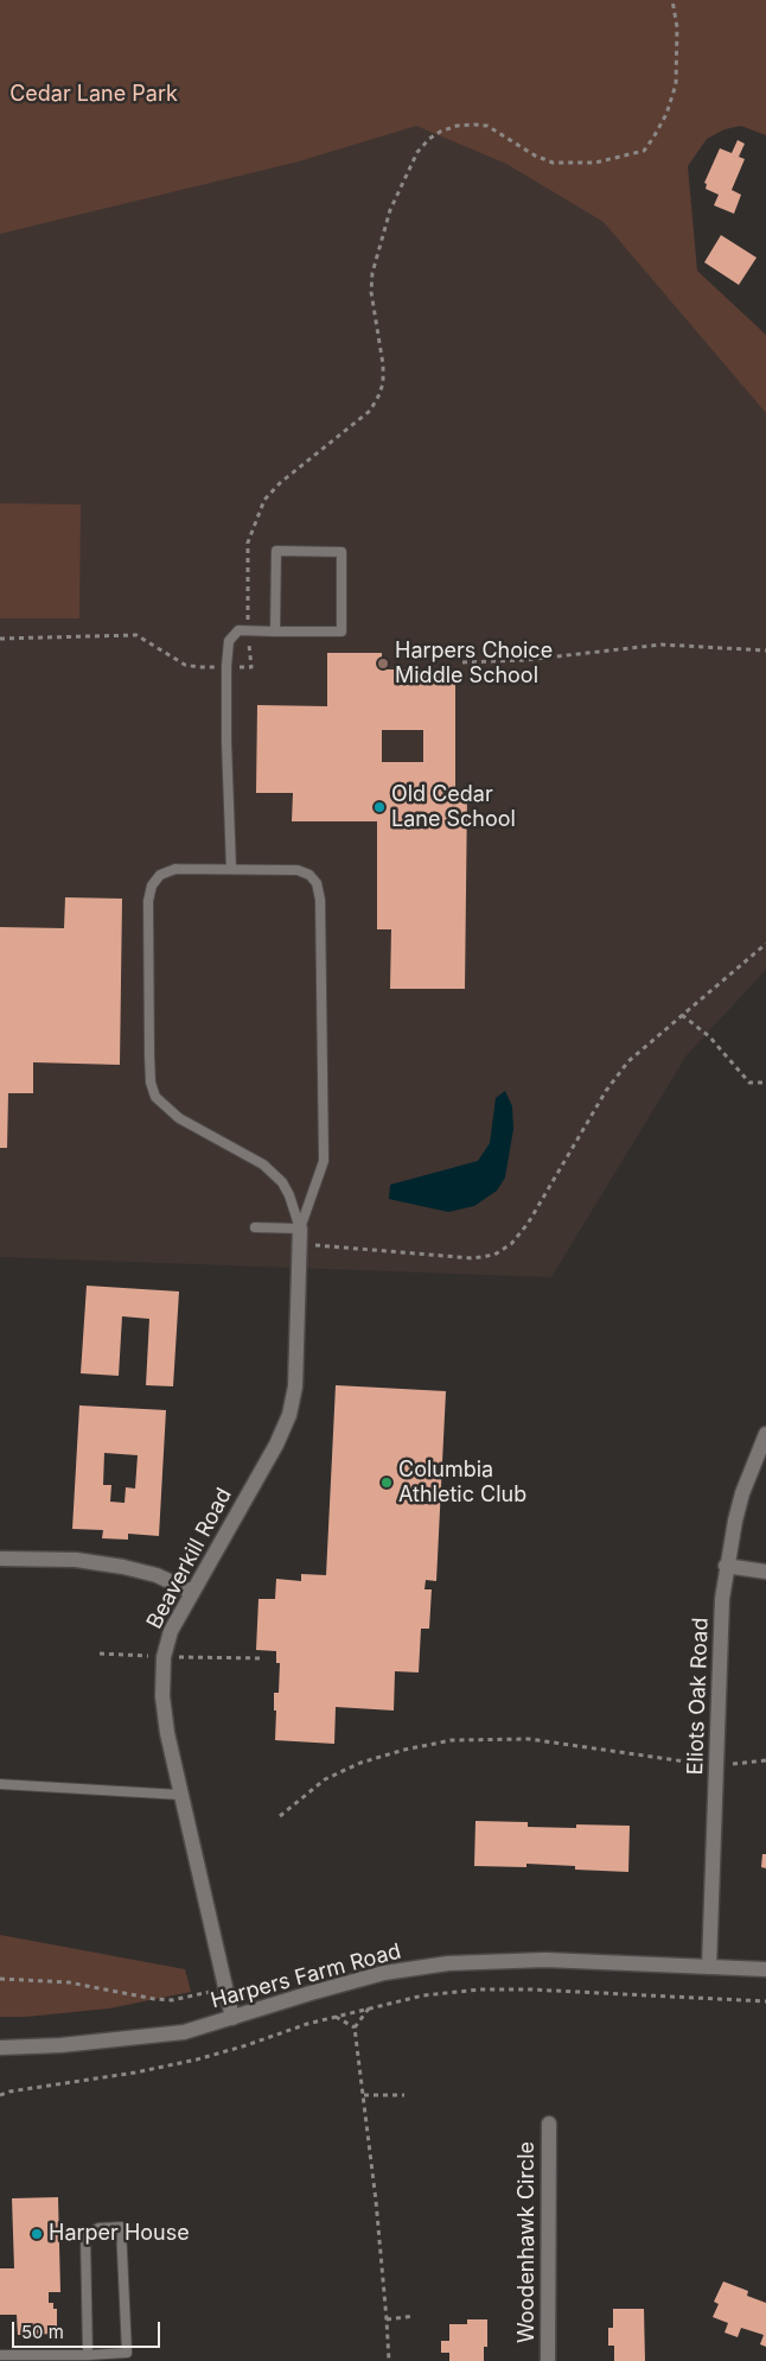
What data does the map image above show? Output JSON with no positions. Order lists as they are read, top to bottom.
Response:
{
  "streets": {
    "street": [
      "Beaverkill Road",
      "Eliots Oak Road",
      "Harpers Farm Road",
      "Woodenhawk Circle"
    ]
  },
  "crossings": [
    ["Beaverkill Road", "Harpers Farm Road"],
    ["Eliots Oak Road", "Harpers Farm Road"]
  ],
  "parks": ["Cedar Lane Park"],
  "places": [
    "Harpers Choice Middle School",
    "Old Cedar Lane School",
    "Columbia Athletic Club",
    "Harper House"
  ],
  "scale_bar": "50 m"
}
